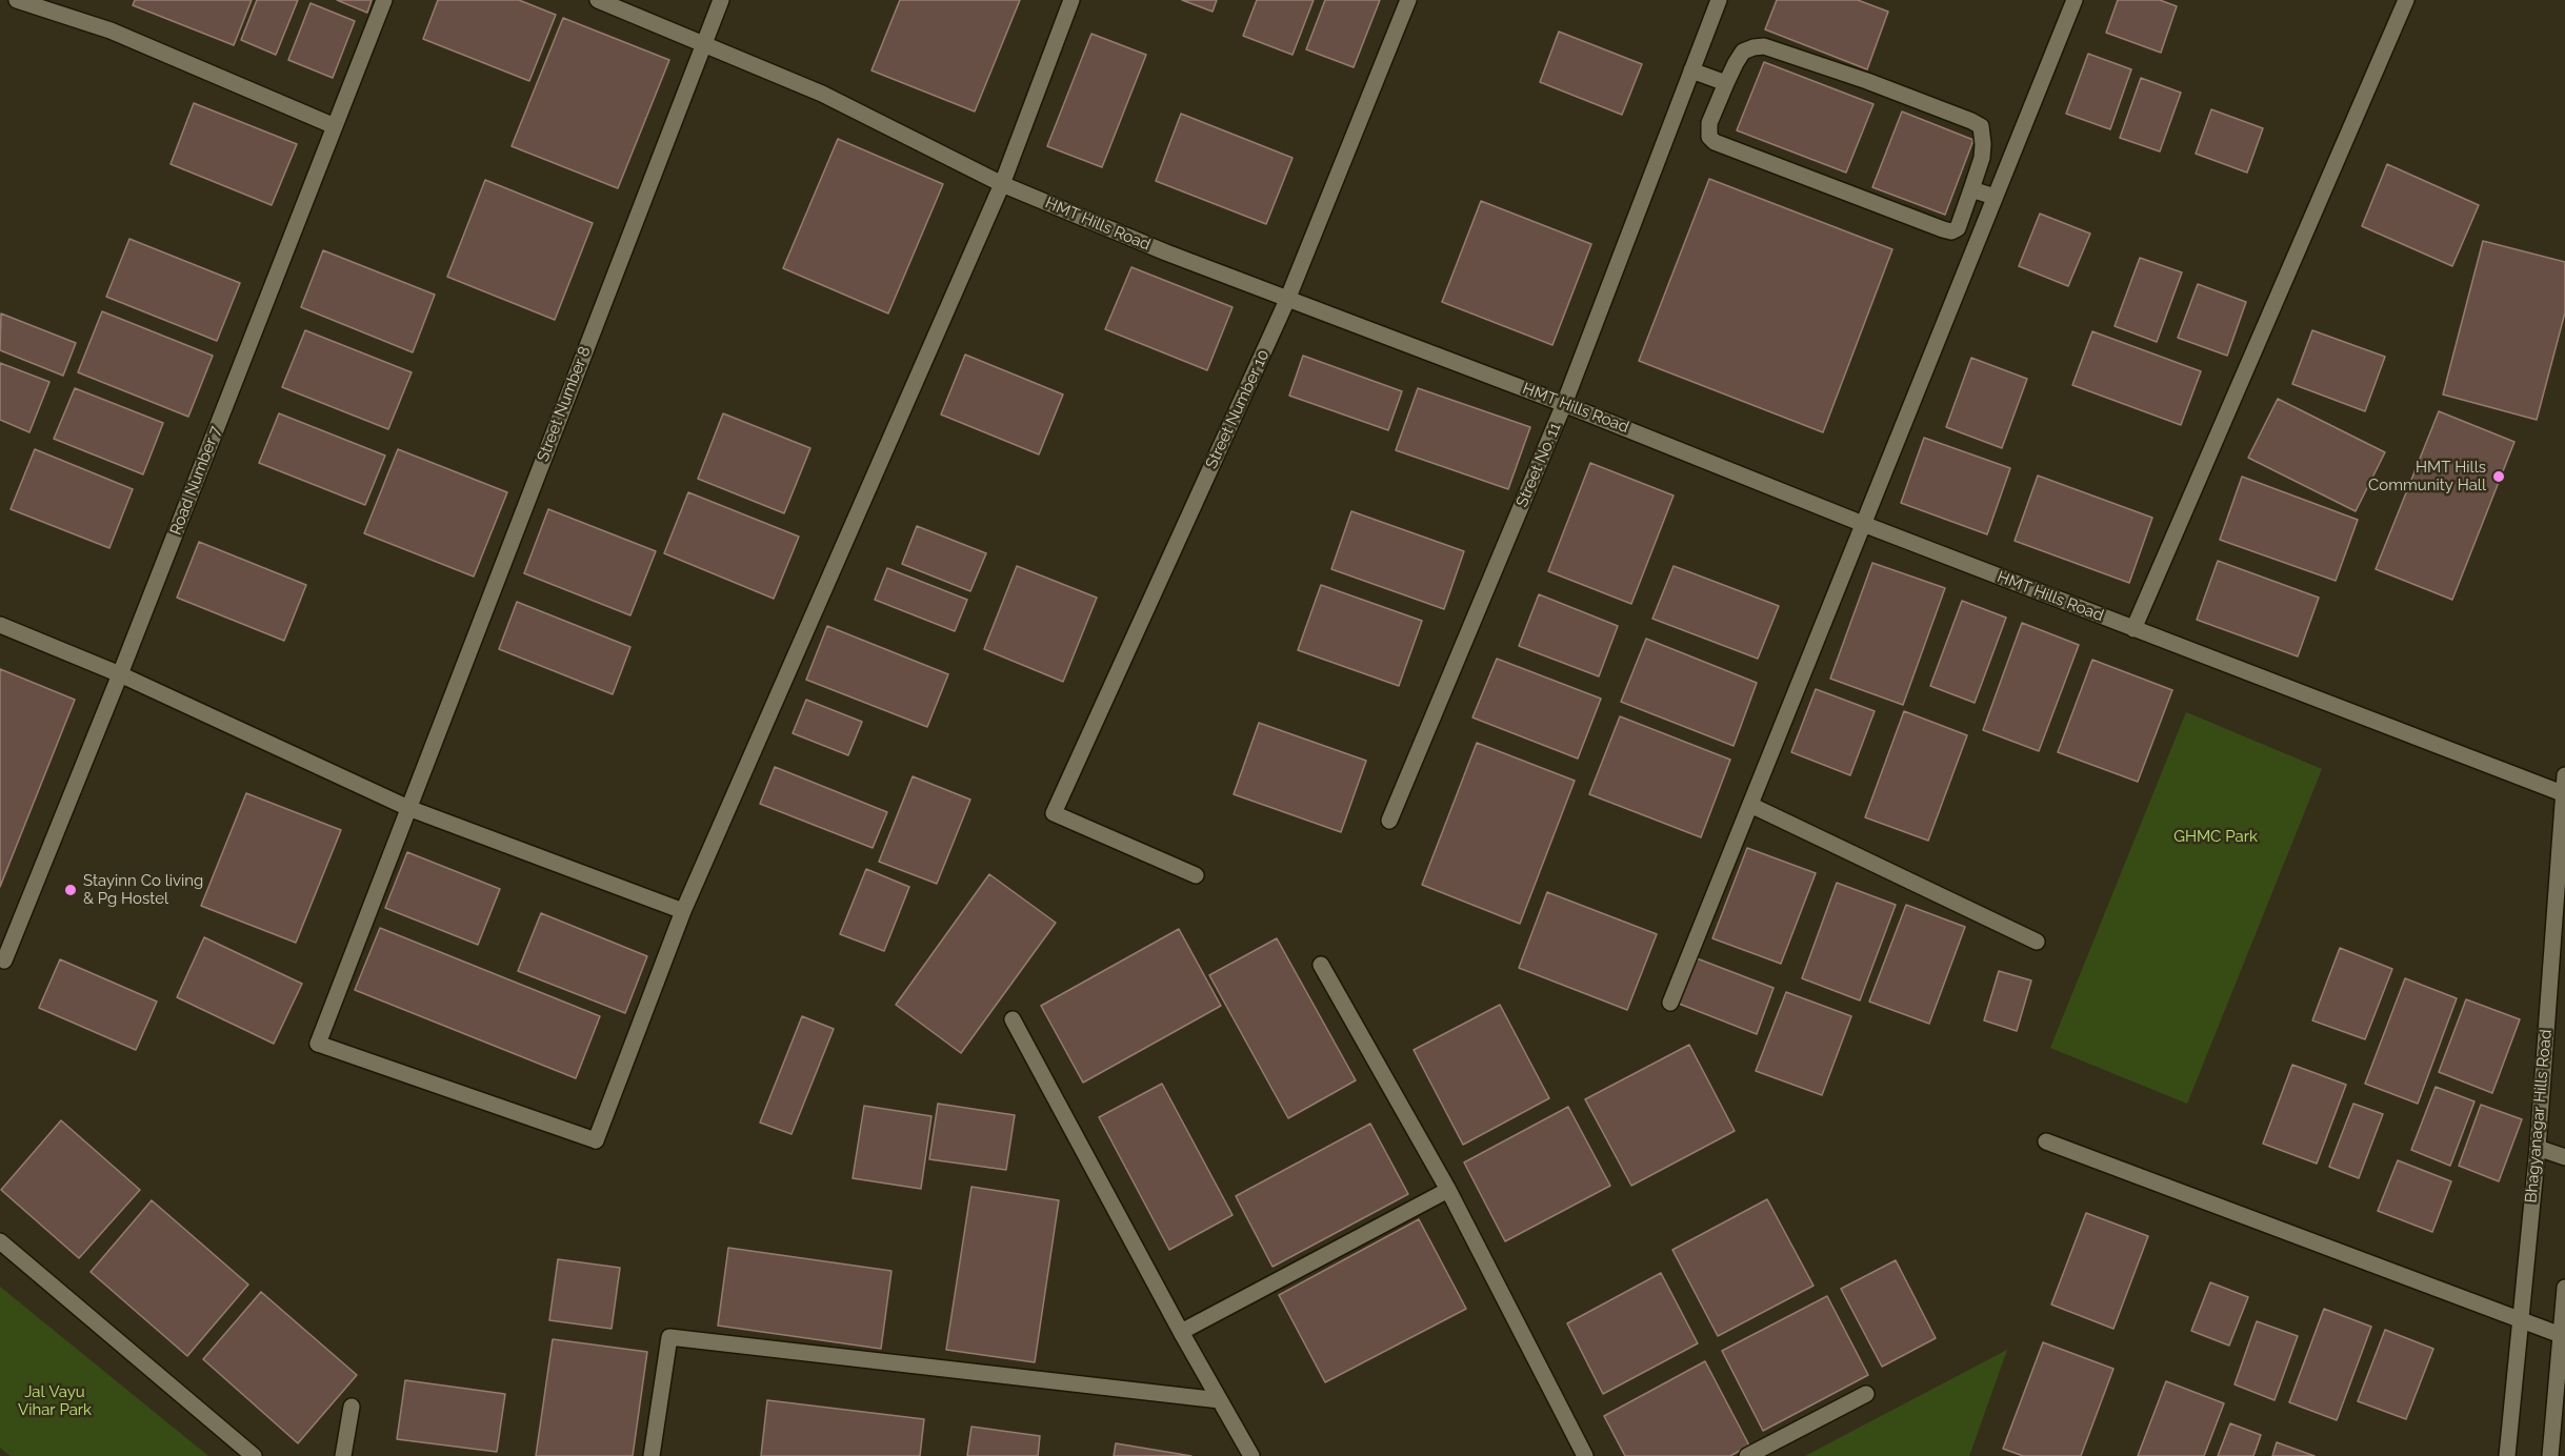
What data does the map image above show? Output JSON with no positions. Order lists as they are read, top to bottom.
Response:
{
  "streets": {
    "street": [
      "HMT Hills Road",
      "Street Number 8",
      "Street Number 10",
      "Street No. 11",
      "Road Number 7",
      "Bhagyanagar Hills Road"
    ]
  },
  "crossings": [
    ["HMT Hills Road", "Street Number 8"],
    ["HMT Hills Road", "Street Number 10"],
    ["HMT Hills Road", "Street No. 11"],
    ["HMT Hills Road", "Bhagyanagar Hills Road"]
  ],
  "parks": ["GHMC Park", "Jal Vayu Vihar Park"],
  "places": ["HMT Hills Community Hall", "Stayinn Co living & Pg Hostel"]
}
